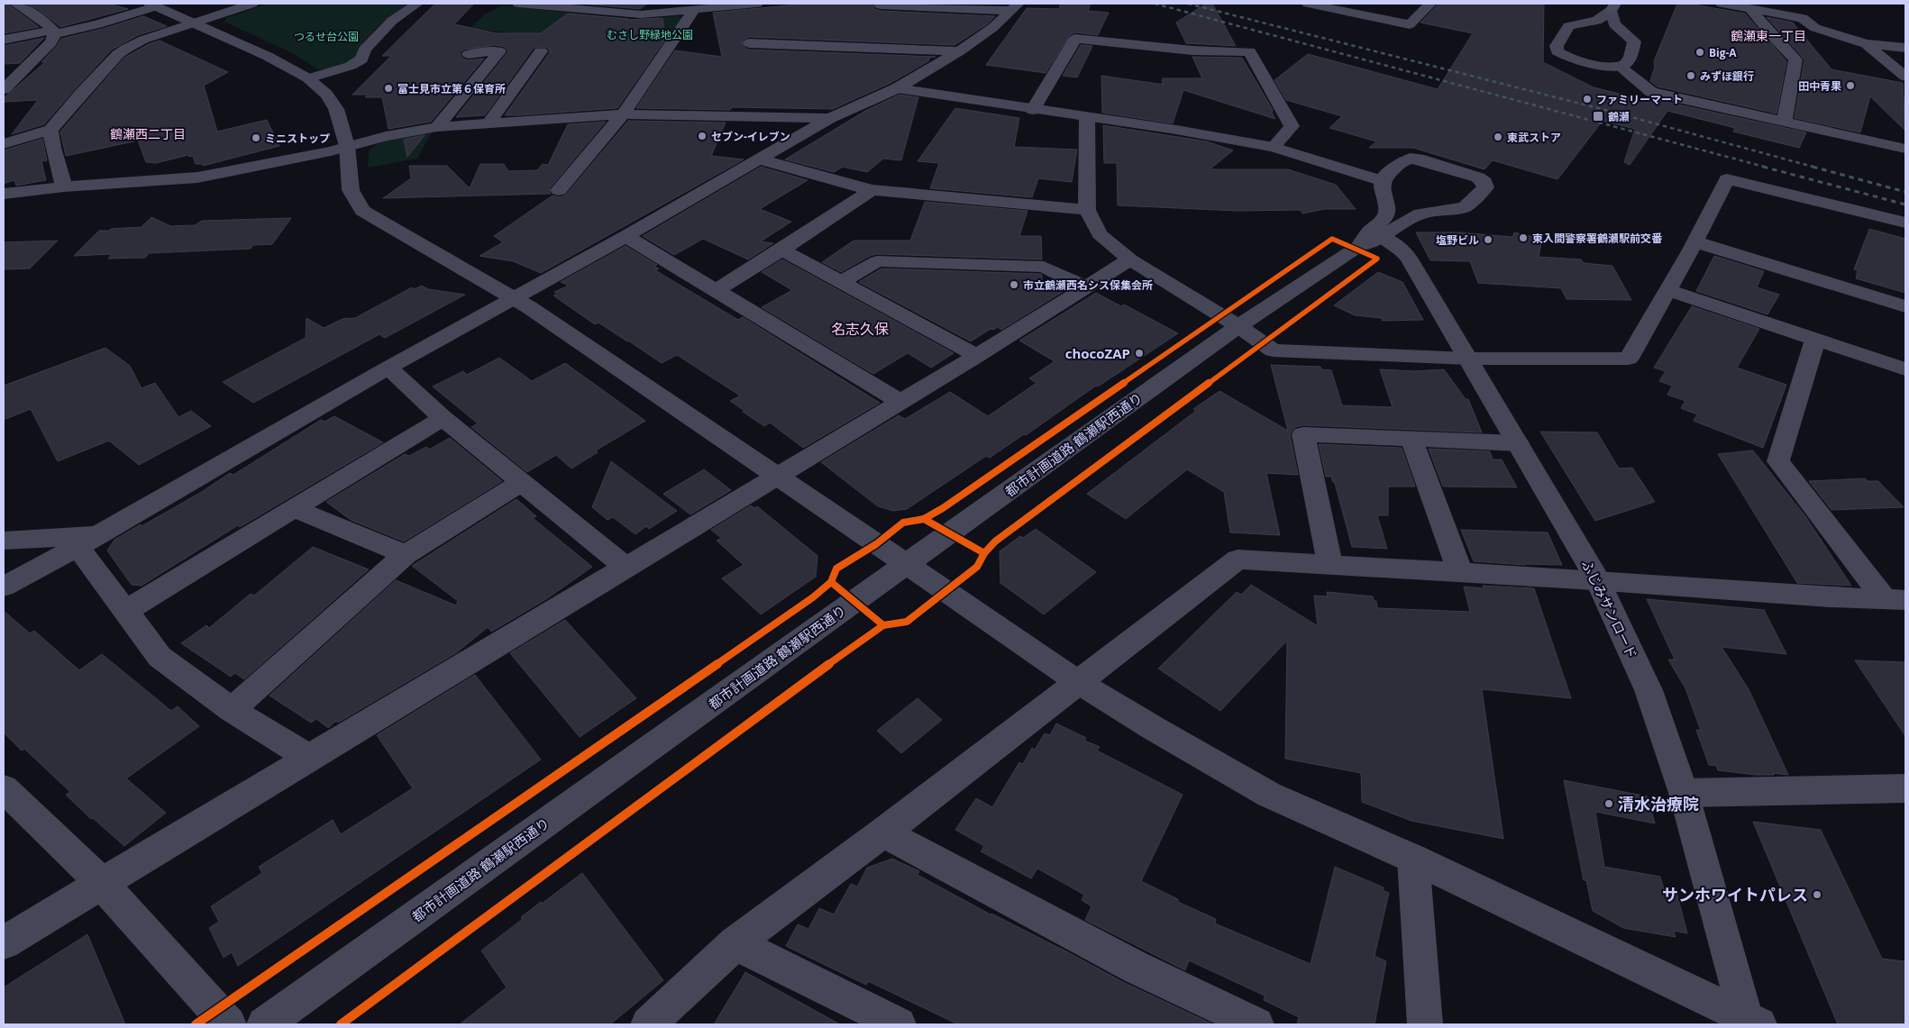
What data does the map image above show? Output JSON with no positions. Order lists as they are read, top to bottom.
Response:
{
  "streets": {
    "street": ["都市計画道路 鶴瀬駅西通り", "ふじみサンロード"]
  },
  "crossings": [
    ["都市計画道路 鶴瀬駅西通り", "ふじみサンロード"]
  ],
  "districts": ["鶴瀬東一丁目", "鶴瀬西二丁目", "名志久保"],
  "parks": ["むさし野緑地公園", "つるせ台公園"],
  "places": {
    "other": [
      "Big-A",
      "みずほ銀行",
      "田中青果",
      "富士見市立第６保育所",
      "ファミリーマート",
      "セブン-イレブン",
      "東武ストア",
      "ミニストップ",
      "東入間警察署鶴瀬駅前交番",
      "塩野ビル",
      "市立鶴瀬西名シス保集会所",
      "chocoZAP",
      "清水治療院",
      "サンホワイトパレス"
    ],
    "transit": ["鶴瀬"]
  }
}
